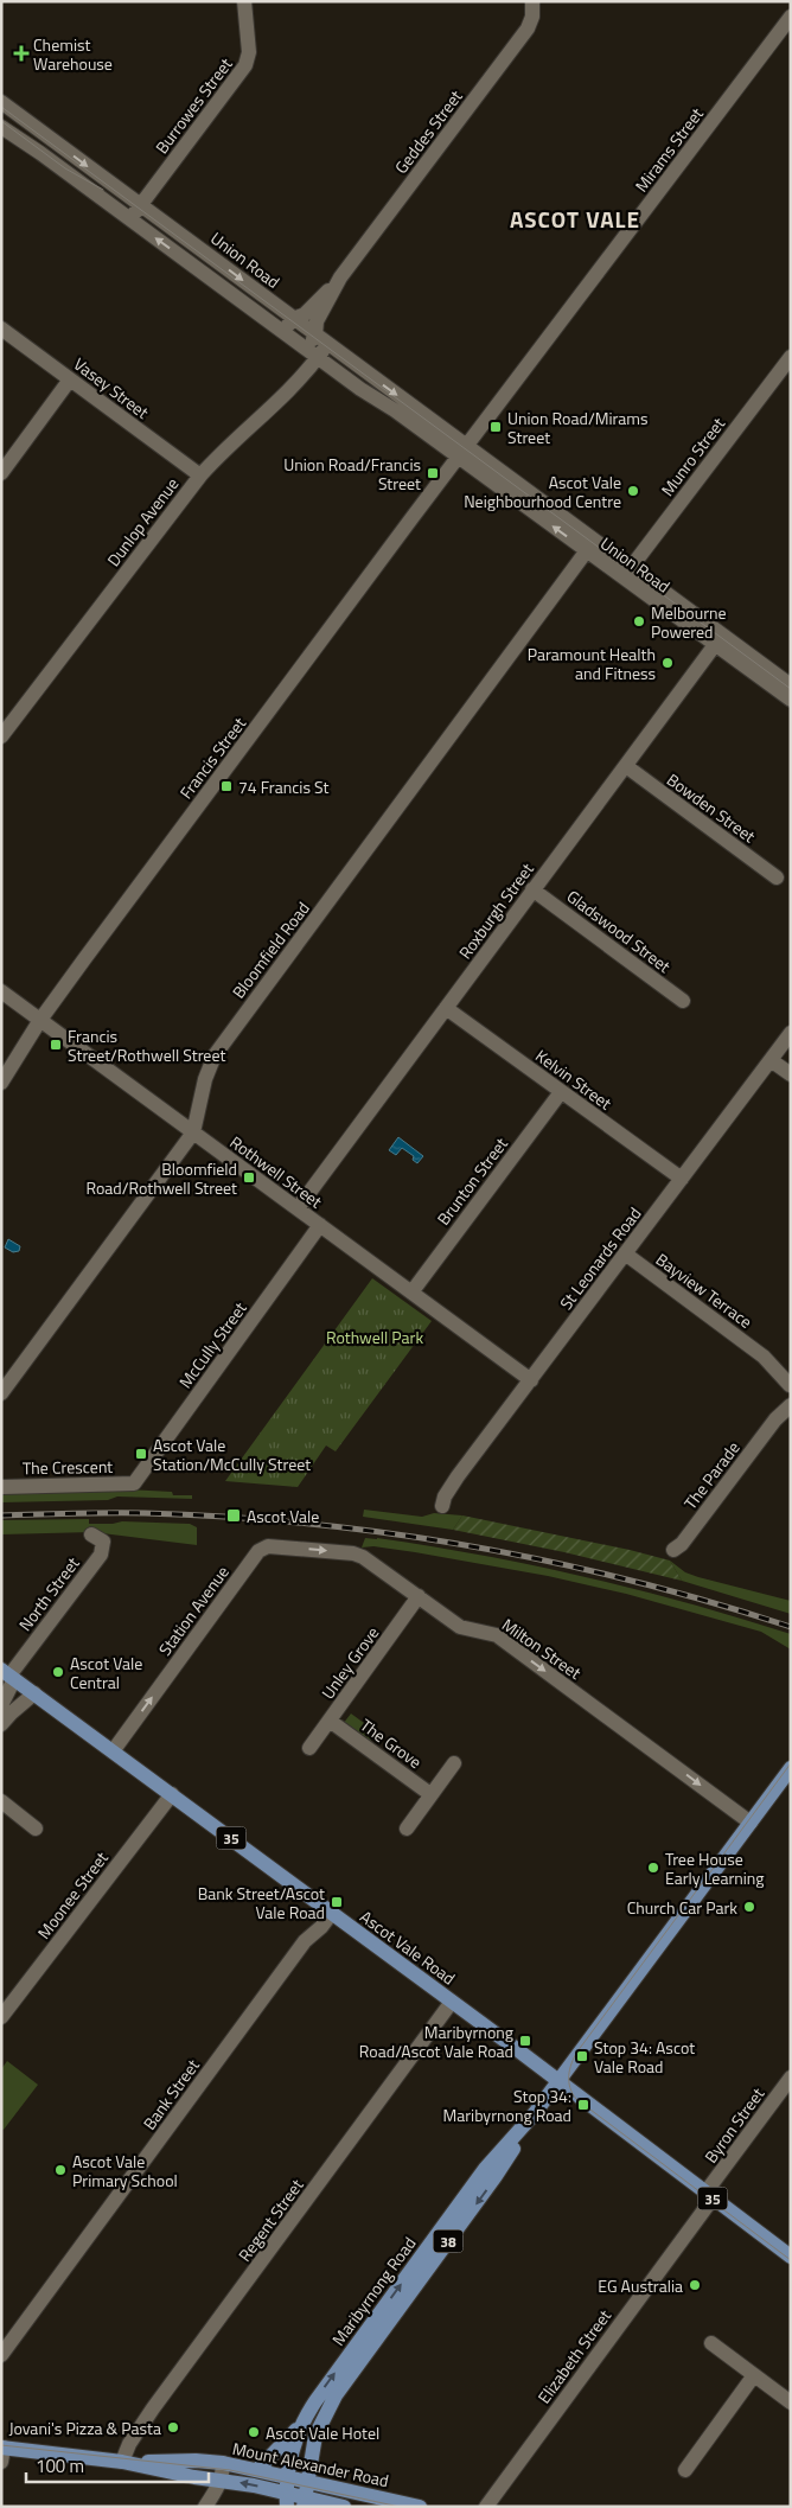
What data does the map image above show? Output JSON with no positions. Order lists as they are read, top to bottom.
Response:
{
  "streets": {
    "main road": [
      "35",
      "Ascot Vale Road",
      "38",
      "Maribyrnong Road",
      "Mount Alexander Road"
    ],
    "street": [
      "Burrowes Street",
      "Geddes Street",
      "Mirams Street",
      "Union Road",
      "Vasey Street",
      "Munro Street",
      "Dunlop Avenue",
      "Francis Street",
      "Bowden Street",
      "Roxburgh Street",
      "Gladswood Street",
      "Bloomfield Road",
      "Kelvin Street",
      "Rothwell Street",
      "Brunton Street",
      "St Leonards Road",
      "Bayview Terrace",
      "McCully Street",
      "The Crescent",
      "The Parade",
      "North Street",
      "Station Avenue",
      "Milton Street",
      "Unley Grove",
      "The Grove",
      "Moonee Street",
      "Bank Street",
      "Byron Street",
      "Regent Street",
      "Elizabeth Street"
    ]
  },
  "crossings": [
    ["Burrowes Street", "Union Road"],
    ["Geddes Street", "Union Road"],
    ["Geddes Street", "Dunlop Avenue"],
    ["Mirams Street", "Union Road"],
    ["Mirams Street", "Francis Street"],
    ["Union Road", "Munro Street"],
    ["Union Road", "Dunlop Avenue"],
    ["Union Road", "Francis Street"],
    ["Union Road", "Roxburgh Street"],
    ["Union Road", "Bloomfield Road"],
    ["Vasey Street", "Dunlop Avenue"],
    ["Francis Street", "Rothwell Street"],
    ["Bowden Street", "Roxburgh Street"],
    ["Roxburgh Street", "Gladswood Street"],
    ["Roxburgh Street", "Kelvin Street"],
    ["Roxburgh Street", "Rothwell Street"],
    ["Bloomfield Road", "Rothwell Street"],
    ["Kelvin Street", "Brunton Street"],
    ["Kelvin Street", "St Leonards Road"],
    ["Rothwell Street", "Brunton Street"],
    ["Rothwell Street", "St Leonards Road"],
    ["Rothwell Street", "McCully Street"],
    ["St Leonards Road", "Bayview Terrace"],
    ["Bayview Terrace", "The Parade"],
    ["McCully Street", "The Crescent"],
    ["North Street", "Ascot Vale Road"],
    ["Station Avenue", "Milton Street"],
    ["Station Avenue", "Ascot Vale Road"],
    ["Milton Street", "Unley Grove"],
    ["Milton Street", "Maribyrnong Road"],
    ["Unley Grove", "The Grove"],
    ["Moonee Street", "Ascot Vale Road"],
    ["Ascot Vale Road", "Bank Street"],
    ["Ascot Vale Road", "Byron Street"],
    ["Ascot Vale Road", "Regent Street"],
    ["Ascot Vale Road", "Maribyrnong Road"],
    ["Ascot Vale Road", "Elizabeth Street"],
    ["Byron Street", "Elizabeth Street"],
    ["Regent Street", "Mount Alexander Road"],
    ["38", "Maribyrnong Road"],
    ["38", "Mount Alexander Road"],
    ["Maribyrnong Road", "Mount Alexander Road"]
  ],
  "one_way": ["Station Avenue", "Milton Street"],
  "districts": ["ASCOT VALE"],
  "parks": ["Rothwell Park"],
  "places": {
    "health": ["Chemist Warehouse"],
    "transit": [
      "Union Road/Mirams Street",
      "Union Road/Francis Street",
      "74 Francis St",
      "Francis Street/Rothwell Street",
      "Bloomfield Road/Rothwell Street",
      "Ascot Vale Station/McCully Street",
      "Ascot Vale",
      "Bank Street/Ascot Vale Road",
      "Maribyrnong Road/Ascot Vale Road",
      "Stop 34: Ascot Vale Road",
      "Stop 34: Maribyrnong Road"
    ],
    "other": [
      "Ascot Vale Neighbourhood Centre",
      "Melbourne Powered",
      "Paramount Health and Fitness",
      "Ascot Vale Central",
      "Tree House Early Learning",
      "Church Car Park",
      "Ascot Vale Primary School",
      "EG Australia",
      "Jovani's Pizza & Pasta",
      "Ascot Vale Hotel"
    ]
  },
  "scale_bar": "100 m"
}
